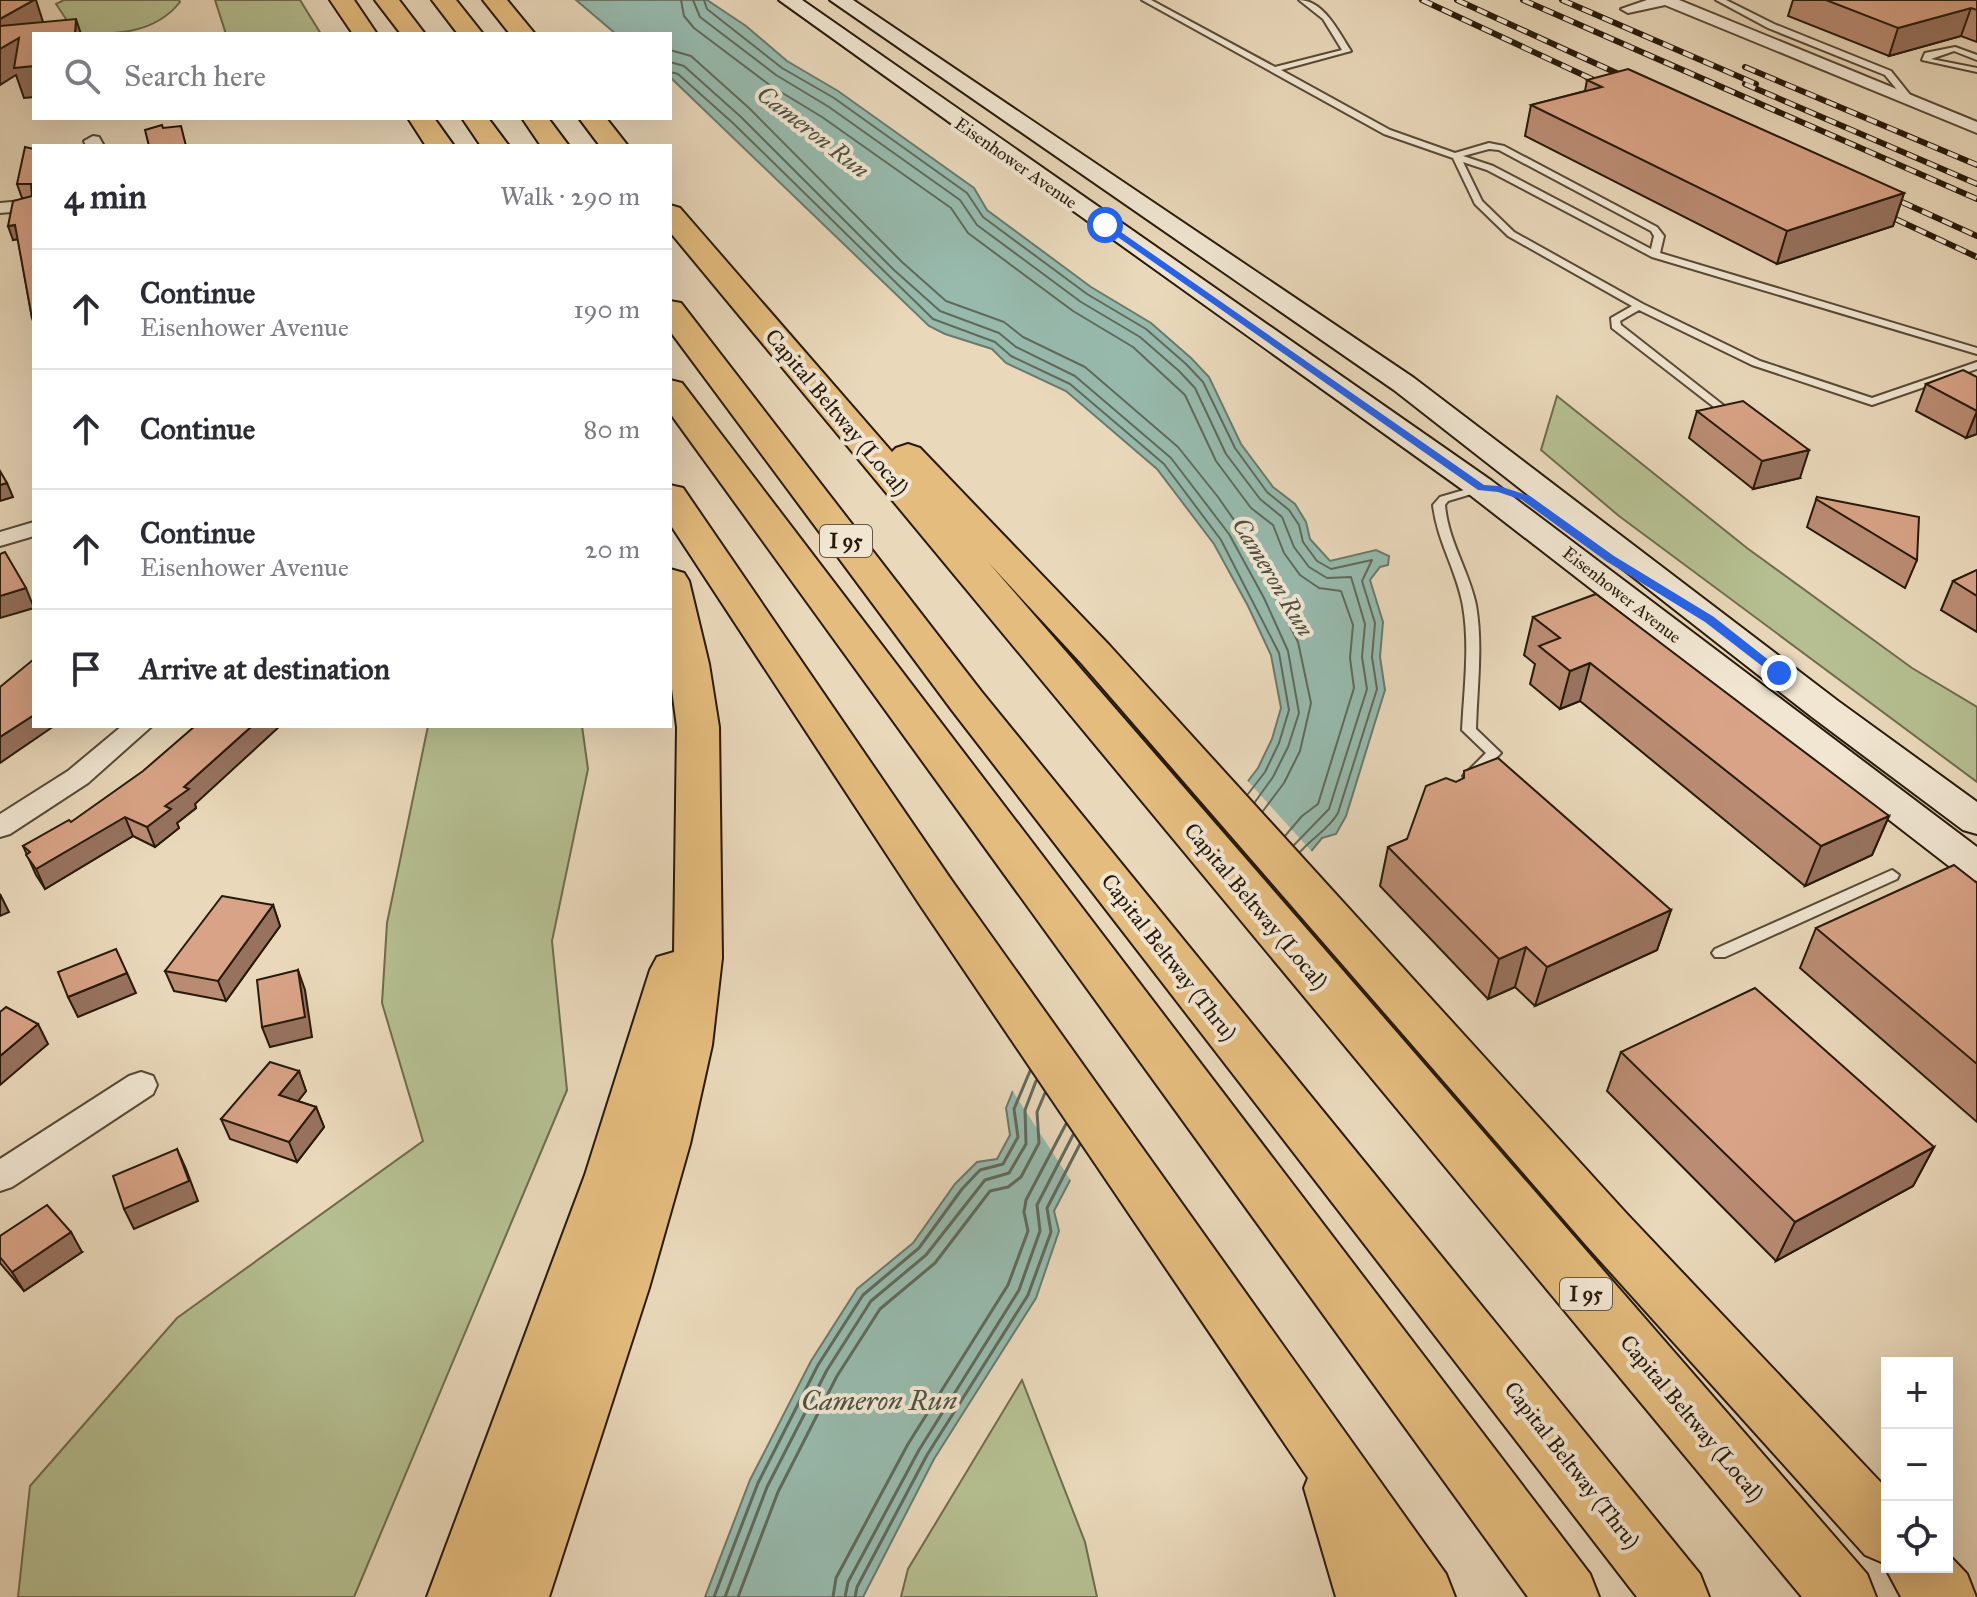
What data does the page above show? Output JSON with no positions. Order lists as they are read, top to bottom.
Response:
{
  "streets": {
    "highway": ["Capital Beltway (Local)", "I 95", "Capital Beltway (Thru)"],
    "main road": ["Eisenhower Avenue"]
  },
  "water": ["Cameron Run"],
  "page": {
    "search": "Search here",
    "heading": ["4 min", "Walk · 290 m"],
    "list": [
      ["Continue", "Eisenhower Avenue", "190 m"],
      ["Continue", "80 m"],
      ["Continue", "Eisenhower Avenue", "20 m"],
      "Arrive at destination"
    ],
    "map_buttons": ["+", "−"]
  }
}
